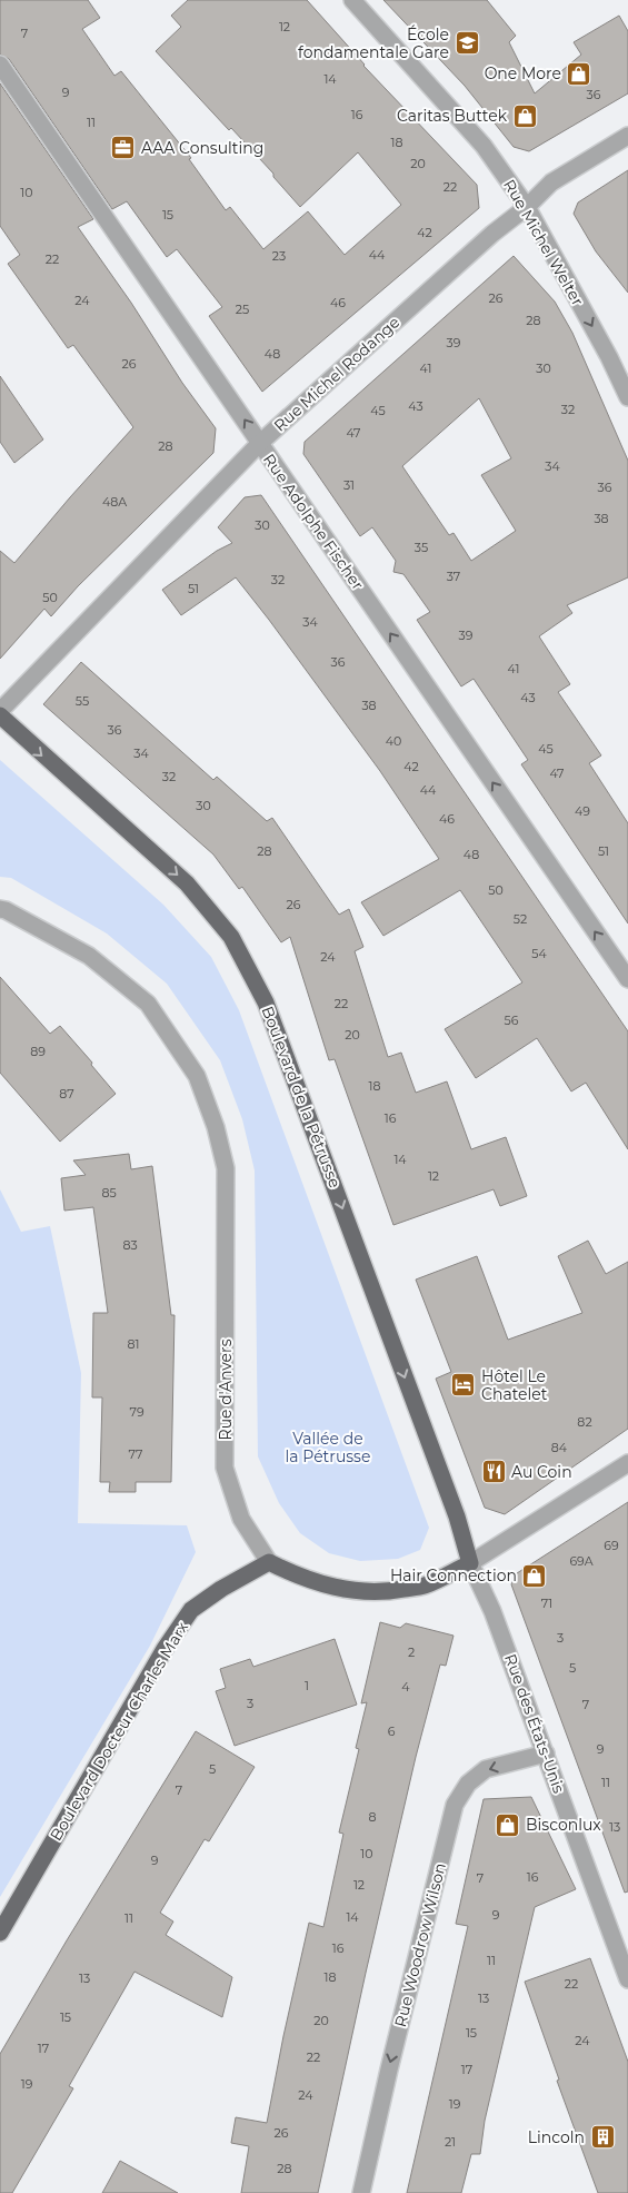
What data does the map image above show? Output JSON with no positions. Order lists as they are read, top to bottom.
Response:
{
  "streets": {
    "main road": ["Boulevard de la Pétrusse", "Boulevard Docteur Charles Marx"],
    "street": [
      "Rue Michel Welter",
      "Rue Michel Rodange",
      "Rue Adolphe Fischer",
      "Rue d'Anvers",
      "Rue des États-Unis",
      "Rue Woodrow Wilson"
    ]
  },
  "crossings": [
    ["Rue Michel Welter", "Rue Michel Rodange"],
    ["Rue Michel Rodange", "Rue Adolphe Fischer"],
    ["Boulevard de la Pétrusse", "Rue des États-Unis"],
    ["Rue d'Anvers", "Boulevard Docteur Charles Marx"],
    ["Rue des États-Unis", "Rue Woodrow Wilson"]
  ],
  "one_way": [
    "Rue Michel Welter",
    "Rue Adolphe Fischer",
    "Boulevard de la Pétrusse",
    "Rue Woodrow Wilson"
  ],
  "parks": ["Vallée de la Pétrusse"],
  "places": {
    "school or university": ["École fondamentale Gare"],
    "shop": [
      "One More",
      "Caritas Buttek",
      "Hair Connection",
      "Bisconlux"
    ],
    "office": ["AAA Consulting"],
    "hotel": ["Hôtel Le Chatelet"],
    "restaurant": ["Au Coin"],
    "building": ["Lincoln"]
  },
  "house_numbers": [
    "12",
    "7",
    "14",
    "9",
    "36",
    "16",
    "11",
    "18",
    "20",
    "22",
    "10",
    "15",
    "42",
    "44",
    "23",
    "22",
    "26",
    "24",
    "46",
    "25",
    "28",
    "39",
    "48",
    "26",
    "41",
    "30",
    "43",
    "32",
    "45",
    "47",
    "28",
    "34",
    "31",
    "36",
    "48A",
    "38",
    "30",
    "35",
    "37",
    "32",
    "51",
    "50",
    "34",
    "39",
    "36",
    "41",
    "43",
    "55",
    "38",
    "36",
    "40",
    "45",
    "34",
    "42",
    "47",
    "32",
    "44",
    "30",
    "49",
    "46",
    "28",
    "51",
    "48",
    "50",
    "26",
    "52",
    "54",
    "24",
    "22",
    "56",
    "20",
    "89",
    "18",
    "87",
    "16",
    "14",
    "12",
    "85",
    "83",
    "81",
    "79",
    "82",
    "84",
    "77",
    "69",
    "69A",
    "71",
    "3",
    "2",
    "5",
    "1",
    "4",
    "3",
    "7",
    "6",
    "9",
    "5",
    "11",
    "7",
    "8",
    "13",
    "10",
    "9",
    "16",
    "7",
    "12",
    "9",
    "14",
    "11",
    "16",
    "11",
    "18",
    "13",
    "22",
    "13",
    "15",
    "20",
    "15",
    "24",
    "17",
    "22",
    "17",
    "19",
    "24",
    "19",
    "26",
    "21",
    "28"
  ]
}
